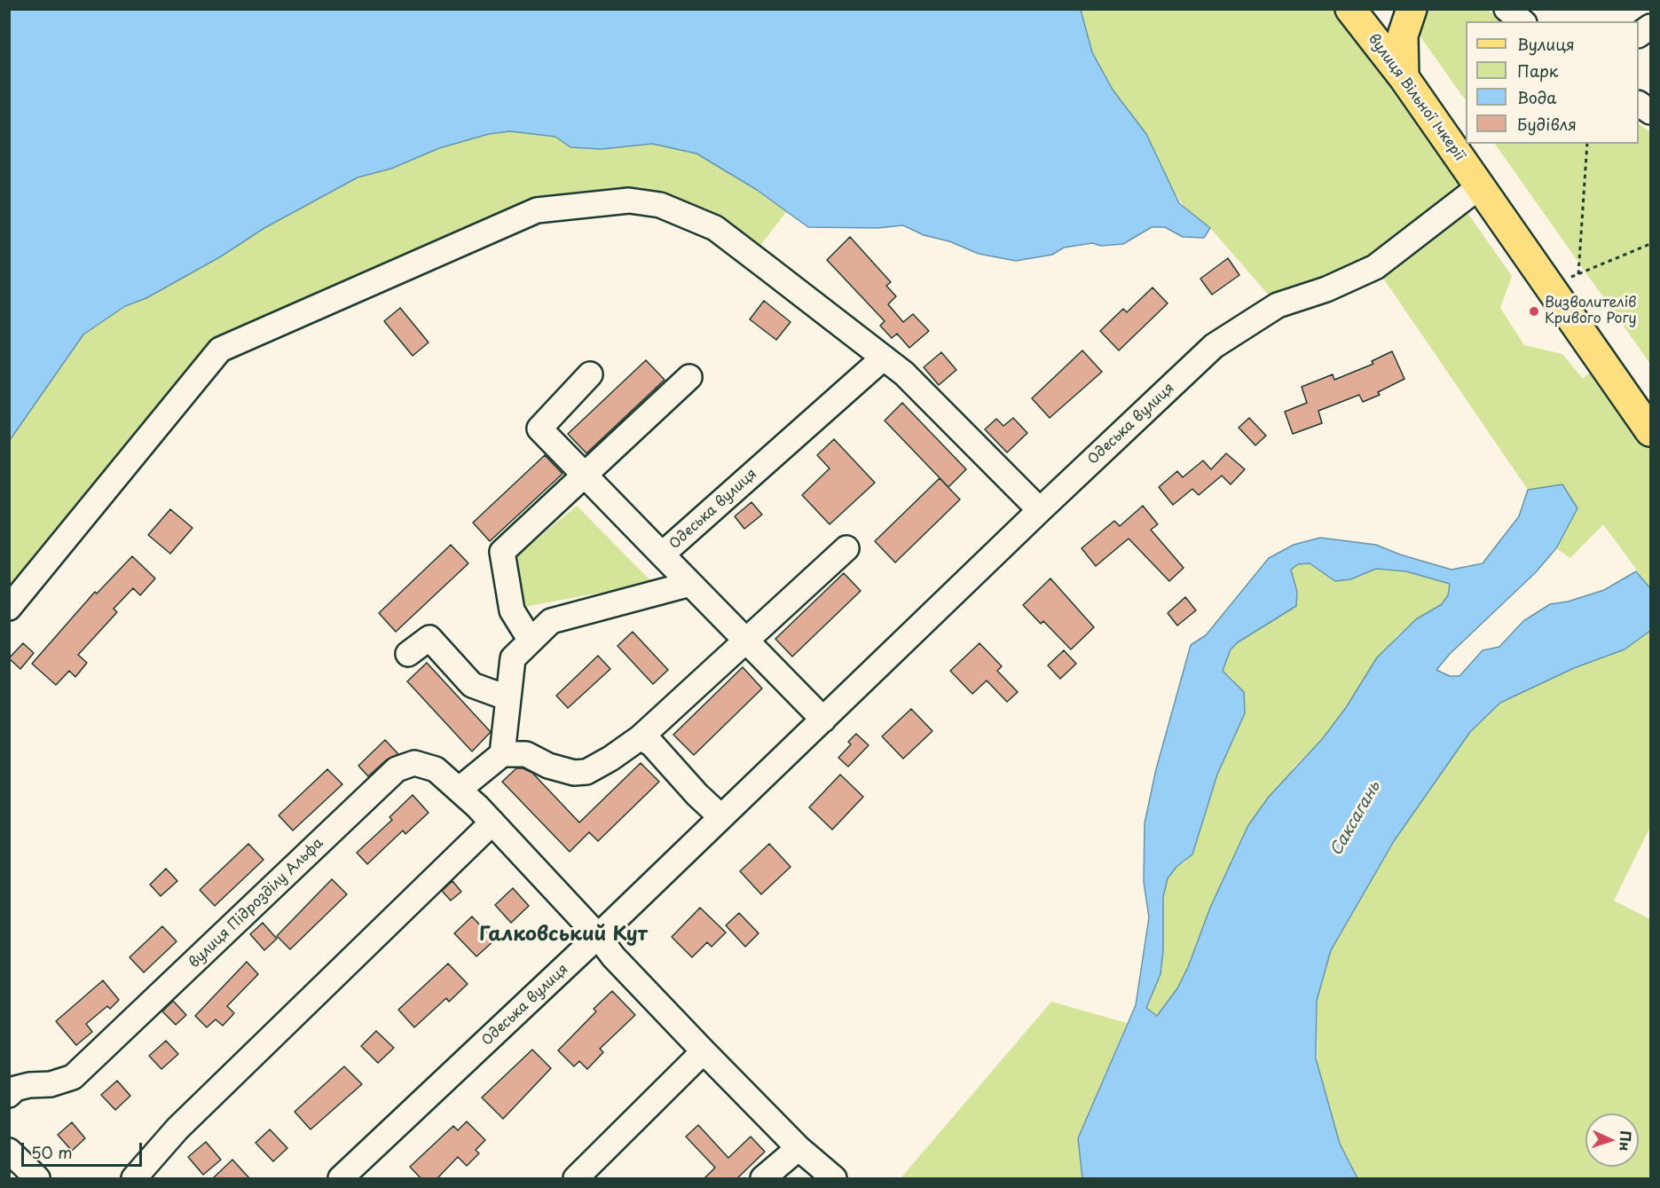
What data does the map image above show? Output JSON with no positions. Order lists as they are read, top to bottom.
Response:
{
  "streets": {
    "main road": ["вулиця Вільної Ічкерії"],
    "street": ["Одеська вулиця", "вулиця Підрозділу Альфа"]
  },
  "crossings": [
    ["вулиця Вільної Ічкерії", "Одеська вулиця"],
    ["Одеська вулиця", "вулиця Підрозділу Альфа"]
  ],
  "districts": ["Галковський Кут"],
  "water": ["Саксагань"],
  "places": ["Визволителів Кривого Рогу"],
  "legend": [
    "Вулиця",
    "Парк",
    "Вода",
    "Будівля"
  ],
  "scale_bar": "50 m",
  "north": "right"
}
